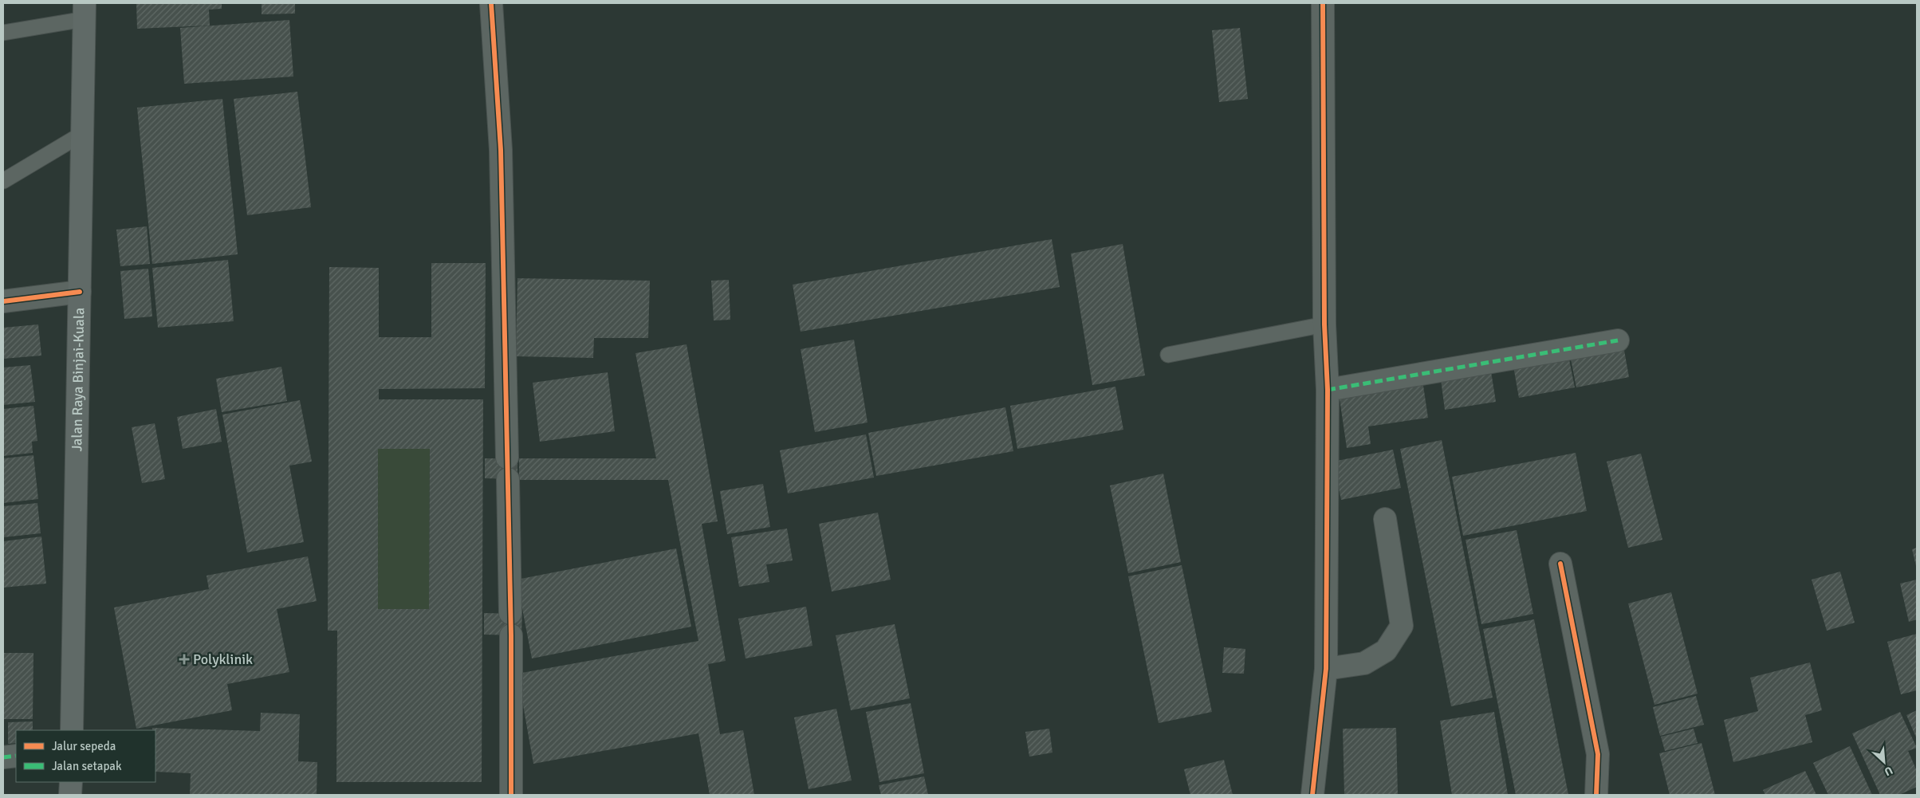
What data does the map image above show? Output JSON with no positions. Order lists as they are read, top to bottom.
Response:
{
  "streets": {
    "main road": ["Jalan Raya Binjai-Kuala"]
  },
  "places": {
    "health": ["Polyklinik"]
  },
  "legend": ["Jalur sepeda", "Jalan setapak"],
  "north": "bottom right"
}
